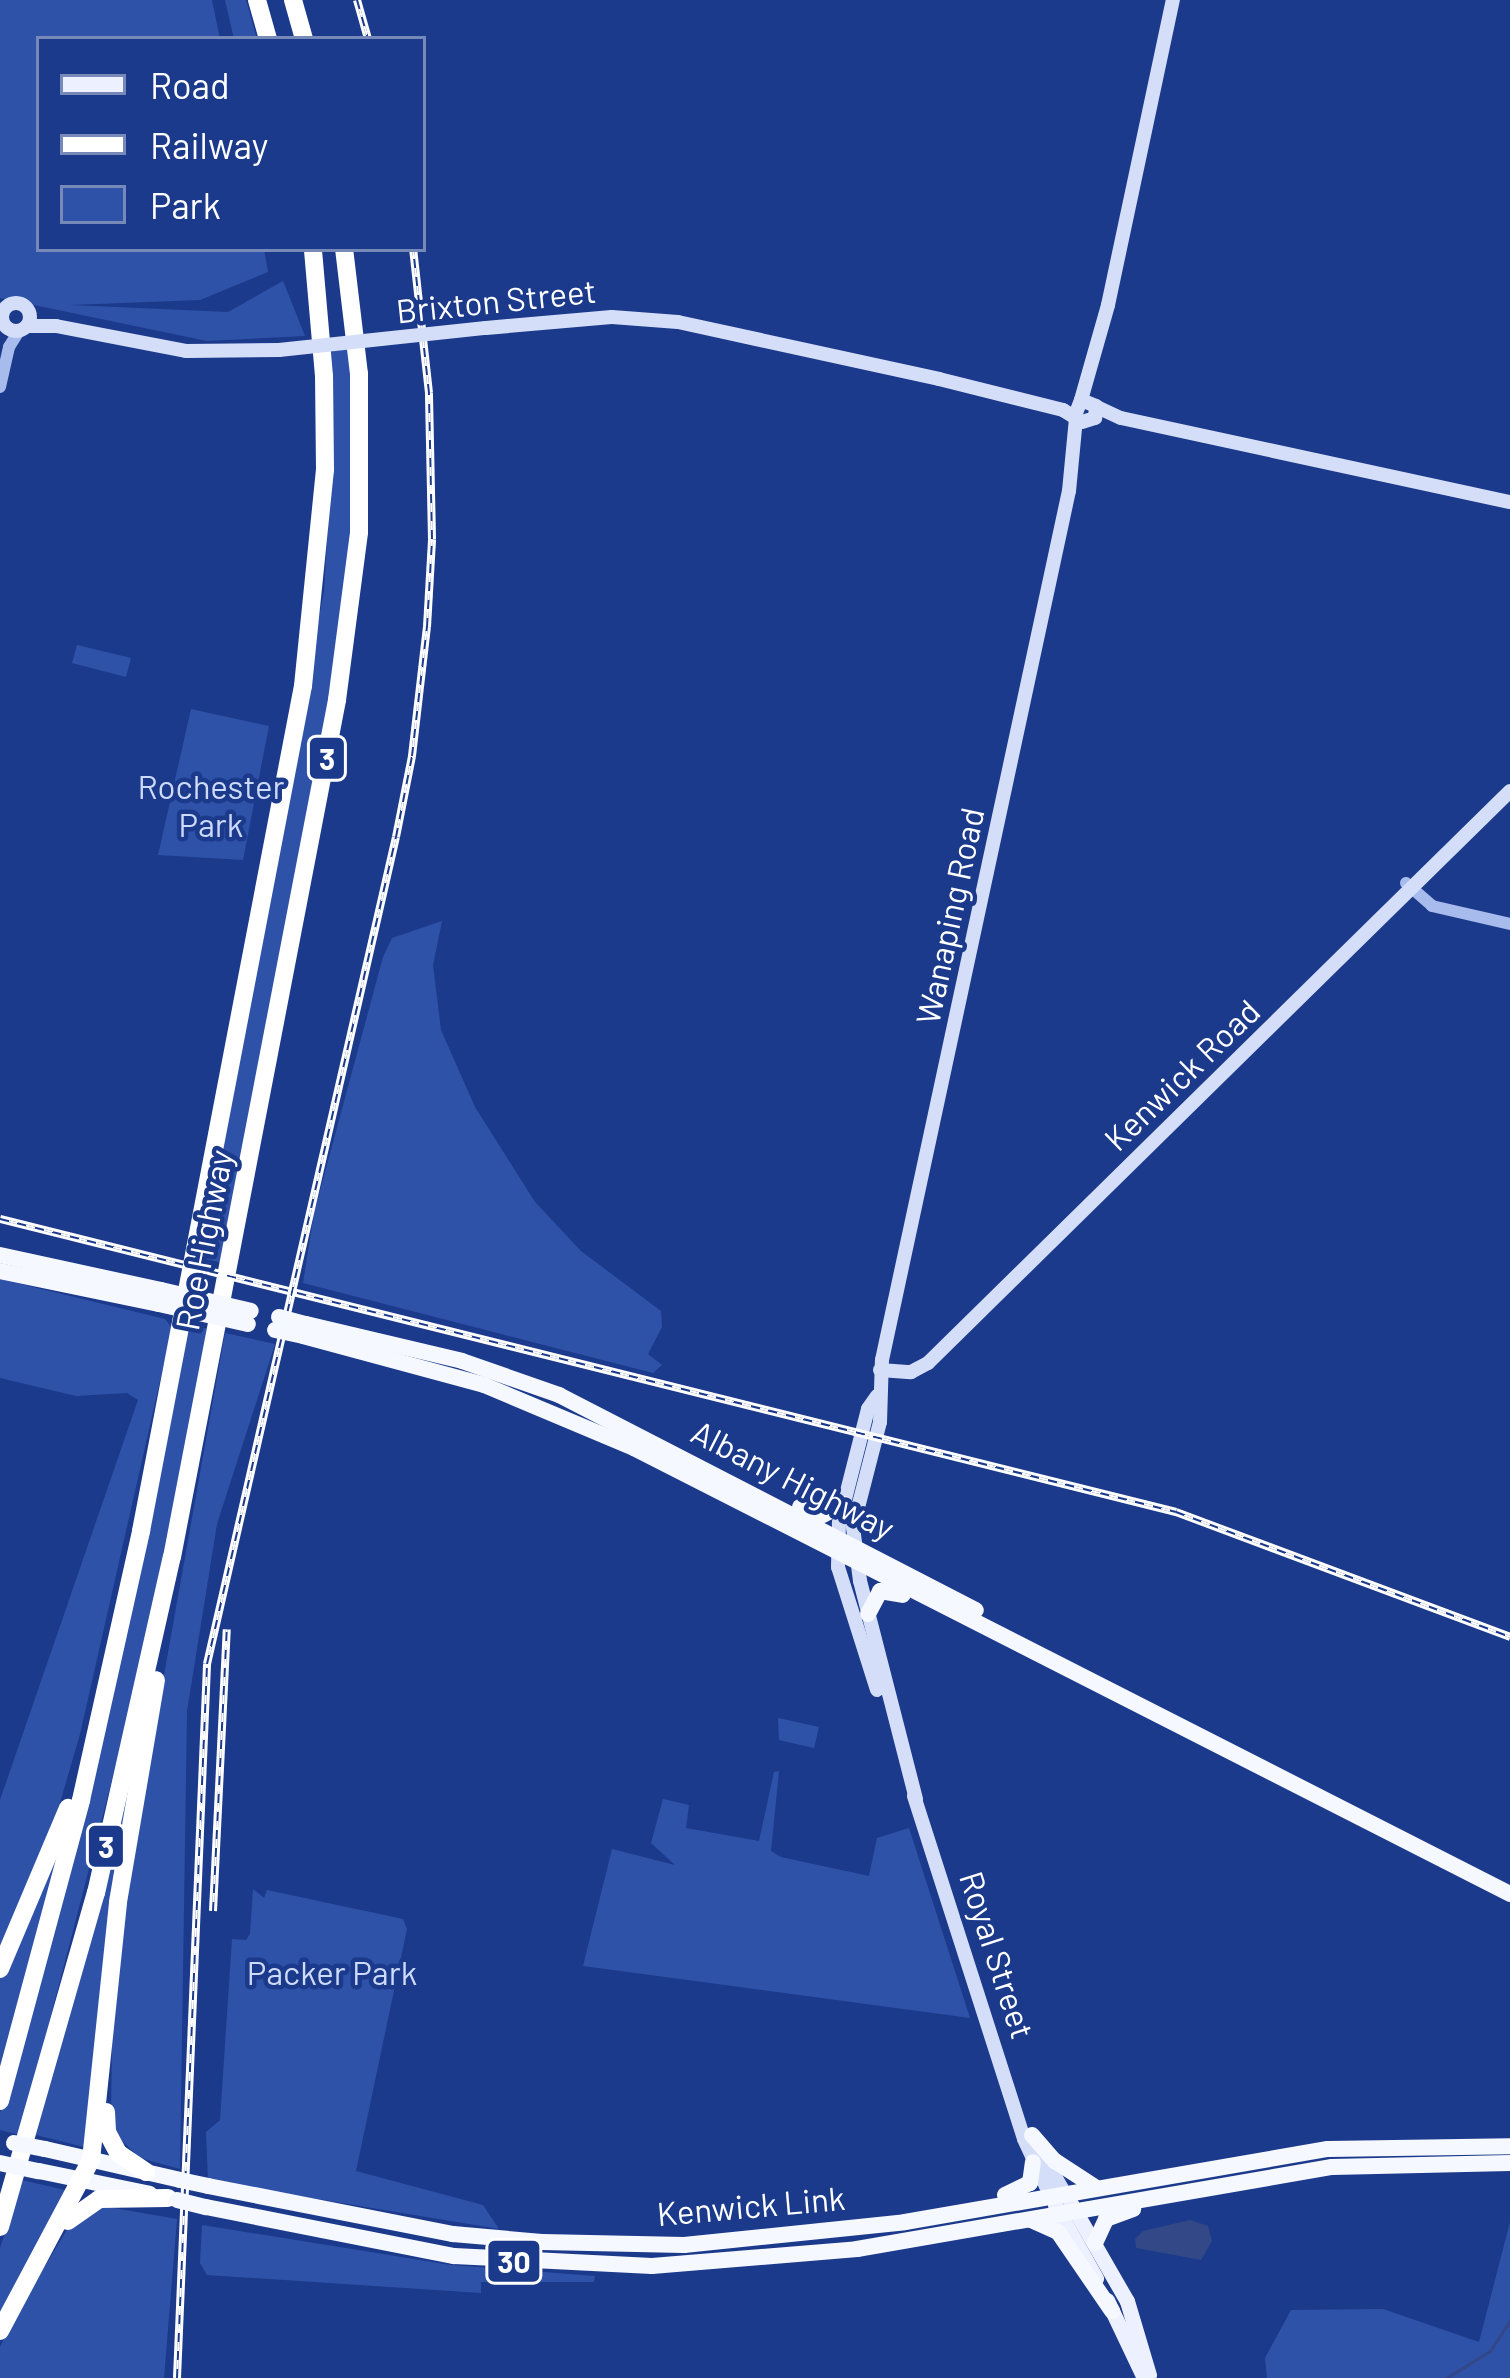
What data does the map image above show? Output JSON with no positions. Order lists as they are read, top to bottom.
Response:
{
  "streets": {
    "highway": [
      "3",
      "Roe Highway",
      "Albany Highway",
      "Kenwick Link",
      "30"
    ],
    "main road": [
      "Brixton Street",
      "Wanaping Road",
      "Kenwick Road",
      "Royal Street"
    ]
  },
  "crossings": [
    ["Brixton Street", "Wanaping Road"],
    ["Wanaping Road", "Kenwick Road"],
    ["Wanaping Road", "Albany Highway"],
    ["Wanaping Road", "Royal Street"],
    ["Albany Highway", "Royal Street"],
    ["Royal Street", "Kenwick Link"]
  ],
  "parks": ["Rochester Park", "Packer Park"],
  "legend": ["Road", "Railway", "Park"]
}
